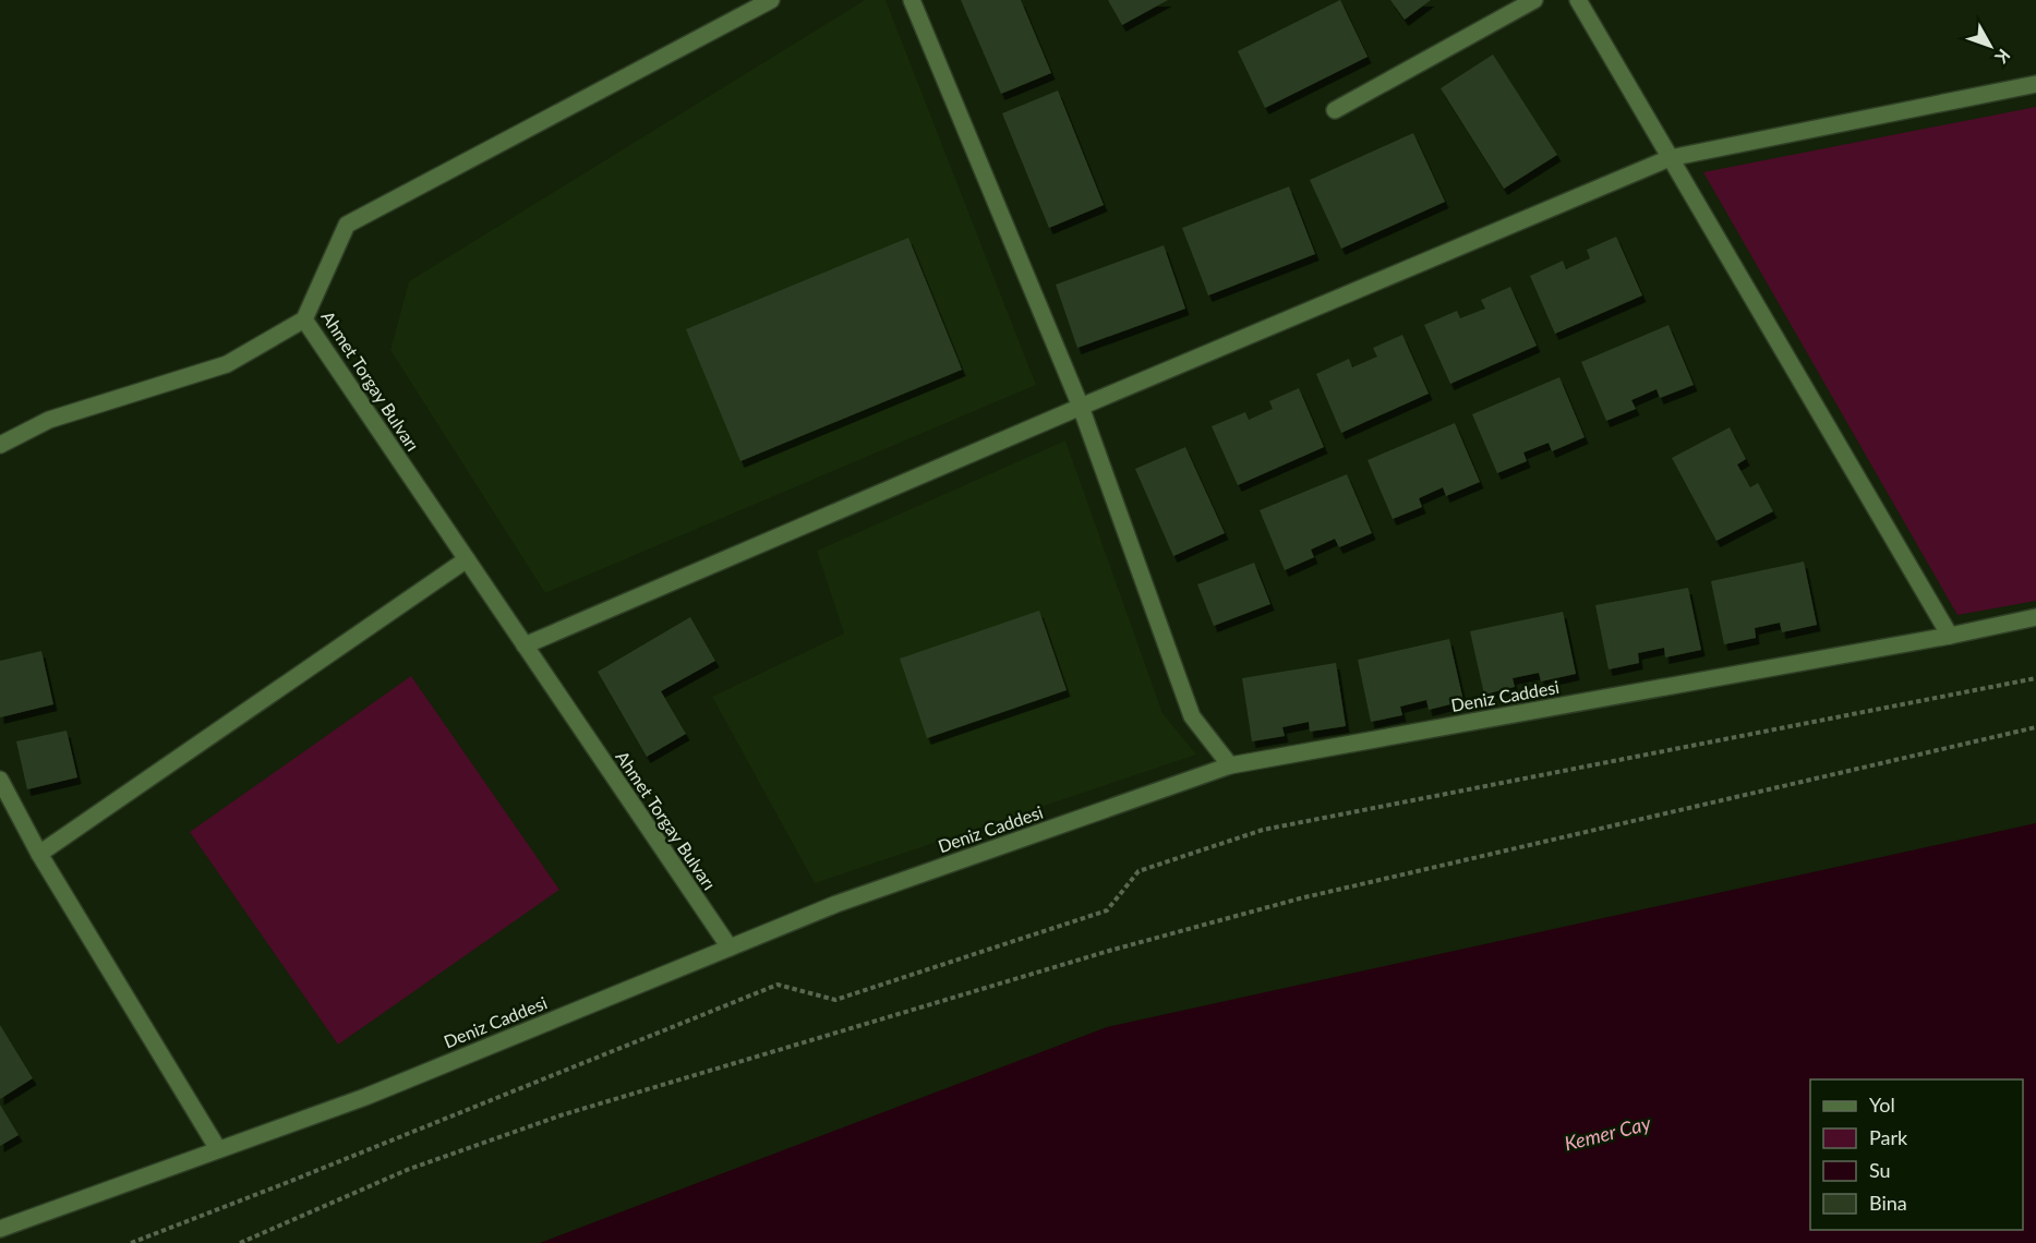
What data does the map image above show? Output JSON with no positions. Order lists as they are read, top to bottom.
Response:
{
  "streets": {
    "street": ["Ahmet Torgay Bulvarı", "Deniz Caddesi"]
  },
  "crossings": [
    ["Ahmet Torgay Bulvarı", "Deniz Caddesi"]
  ],
  "water": ["Kemer Cay"],
  "legend": [
    "Yol",
    "Park",
    "Su",
    "Bina"
  ],
  "north": "bottom right"
}
